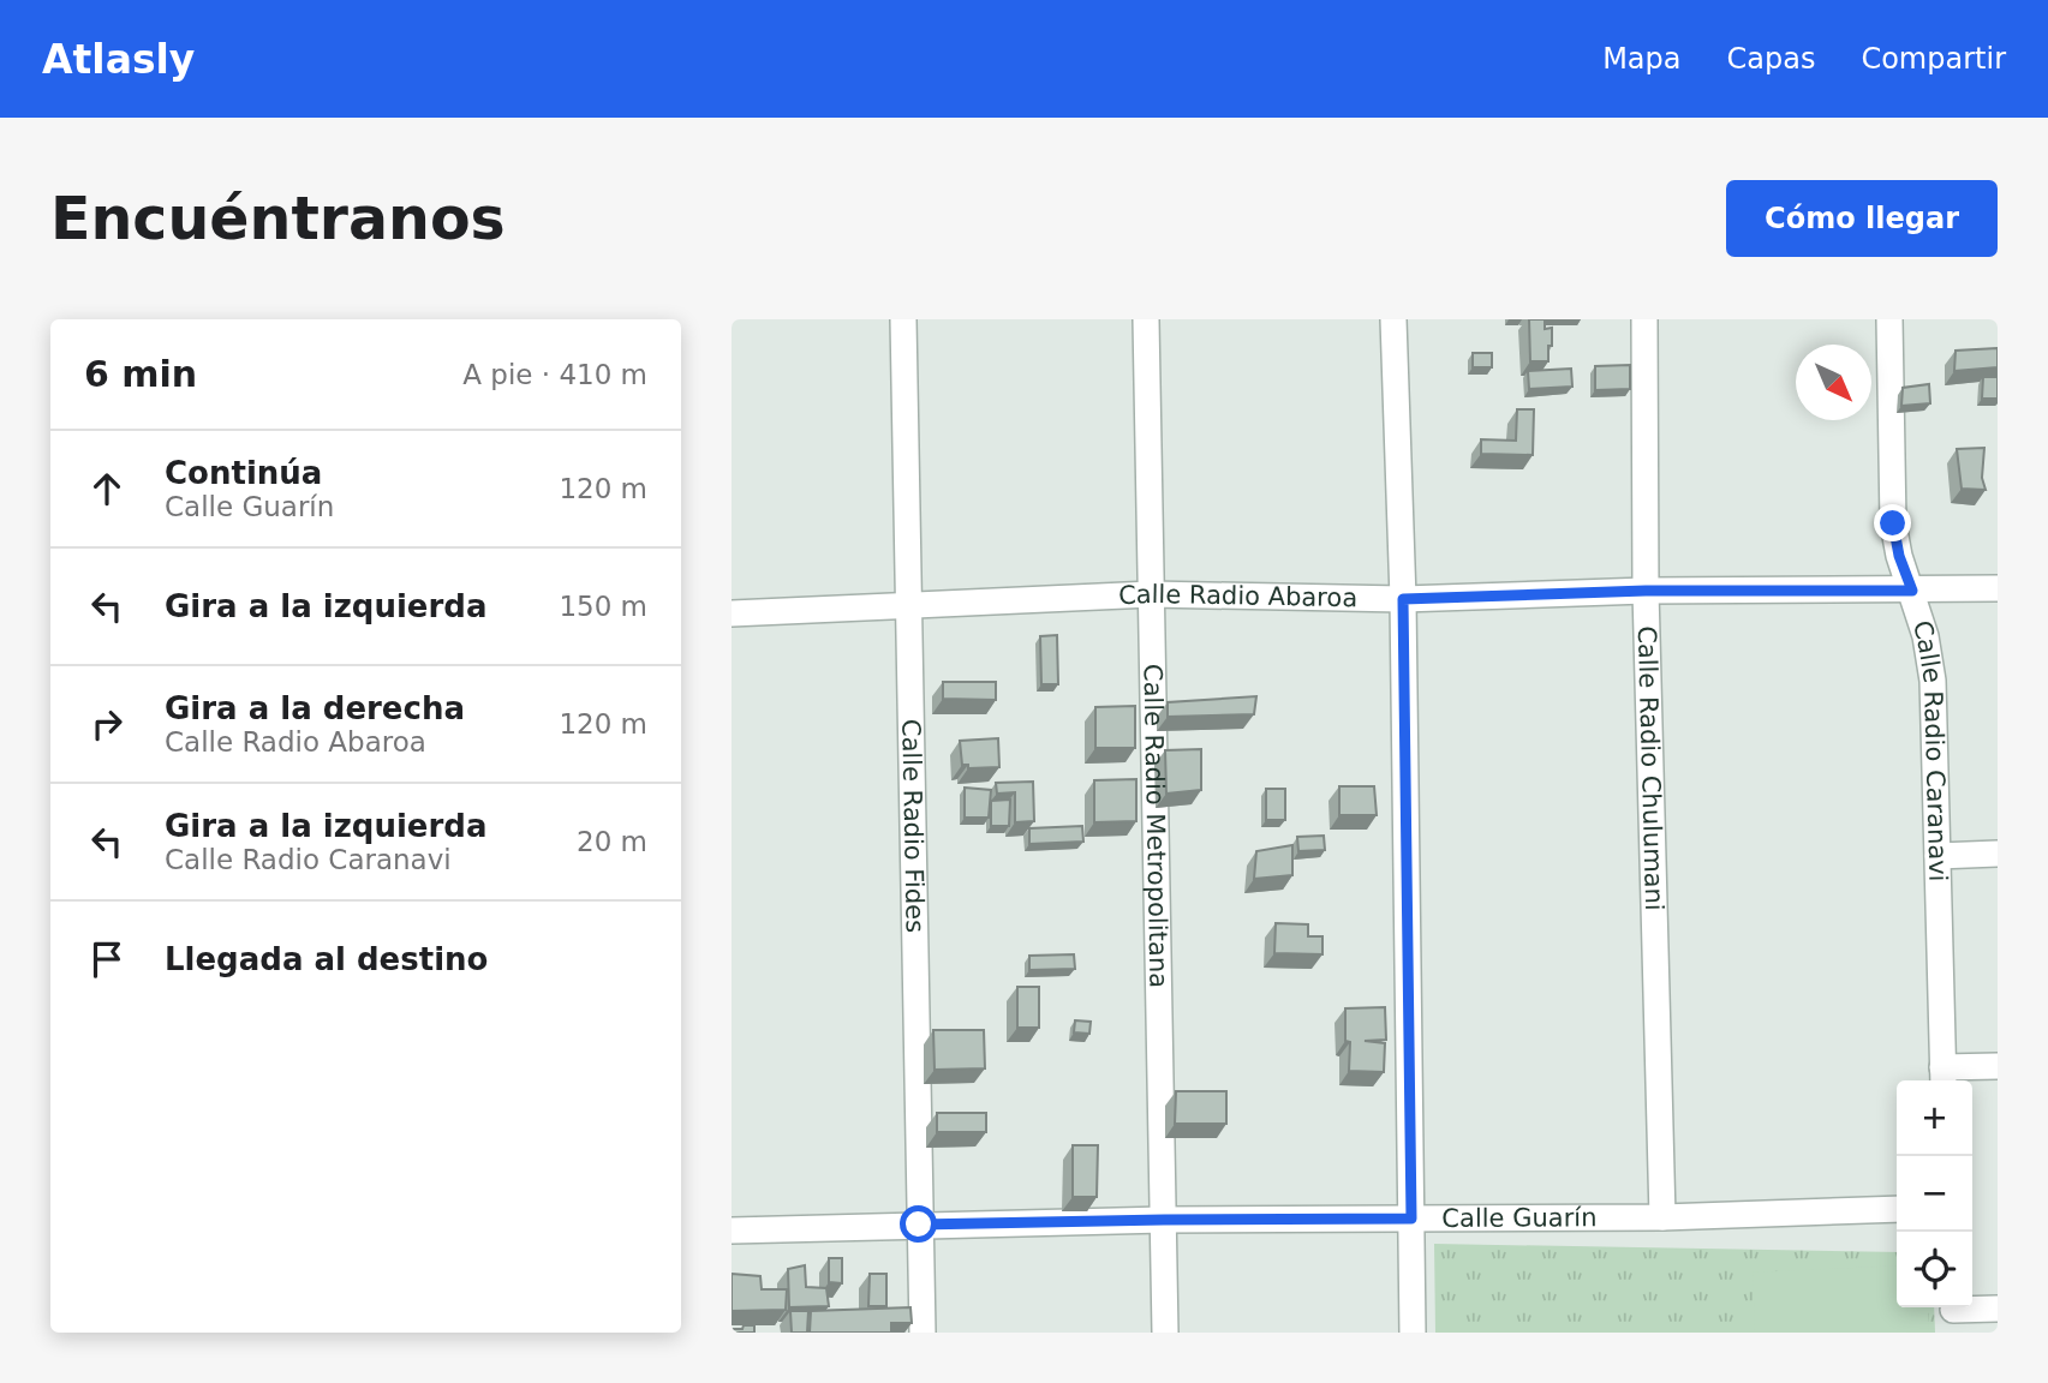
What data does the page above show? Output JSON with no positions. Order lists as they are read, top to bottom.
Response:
{
  "streets": {
    "street": [
      "Calle Radio Abaroa",
      "Calle Radio Caranavi",
      "Calle Radio Chulumani",
      "Calle Radio Fides",
      "Calle Radio Metropolitana",
      "Calle Guarín"
    ]
  },
  "crossings": [
    ["Calle Radio Abaroa", "Calle Radio Caranavi"],
    ["Calle Radio Abaroa", "Calle Radio Chulumani"],
    ["Calle Radio Abaroa", "Calle Radio Fides"],
    ["Calle Radio Abaroa", "Calle Radio Metropolitana"],
    ["Calle Radio Chulumani", "Calle Guarín"],
    ["Calle Radio Fides", "Calle Guarín"],
    ["Calle Radio Metropolitana", "Calle Guarín"]
  ],
  "north": "bottom right",
  "page": {
    "header": "Atlasly",
    "nav": ["Mapa", "Capas", "Compartir"],
    "buttons": "Cómo llegar",
    "title": "Encuéntranos",
    "heading": ["6 min", "A pie · 410 m"],
    "list": [
      ["Continúa", "Calle Guarín", "120 m"],
      ["Gira a la izquierda", "150 m"],
      ["Gira a la derecha", "Calle Radio Abaroa", "120 m"],
      ["Gira a la izquierda", "Calle Radio Caranavi", "20 m"],
      "Llegada al destino"
    ],
    "map_buttons": ["+", "−"]
  }
}
